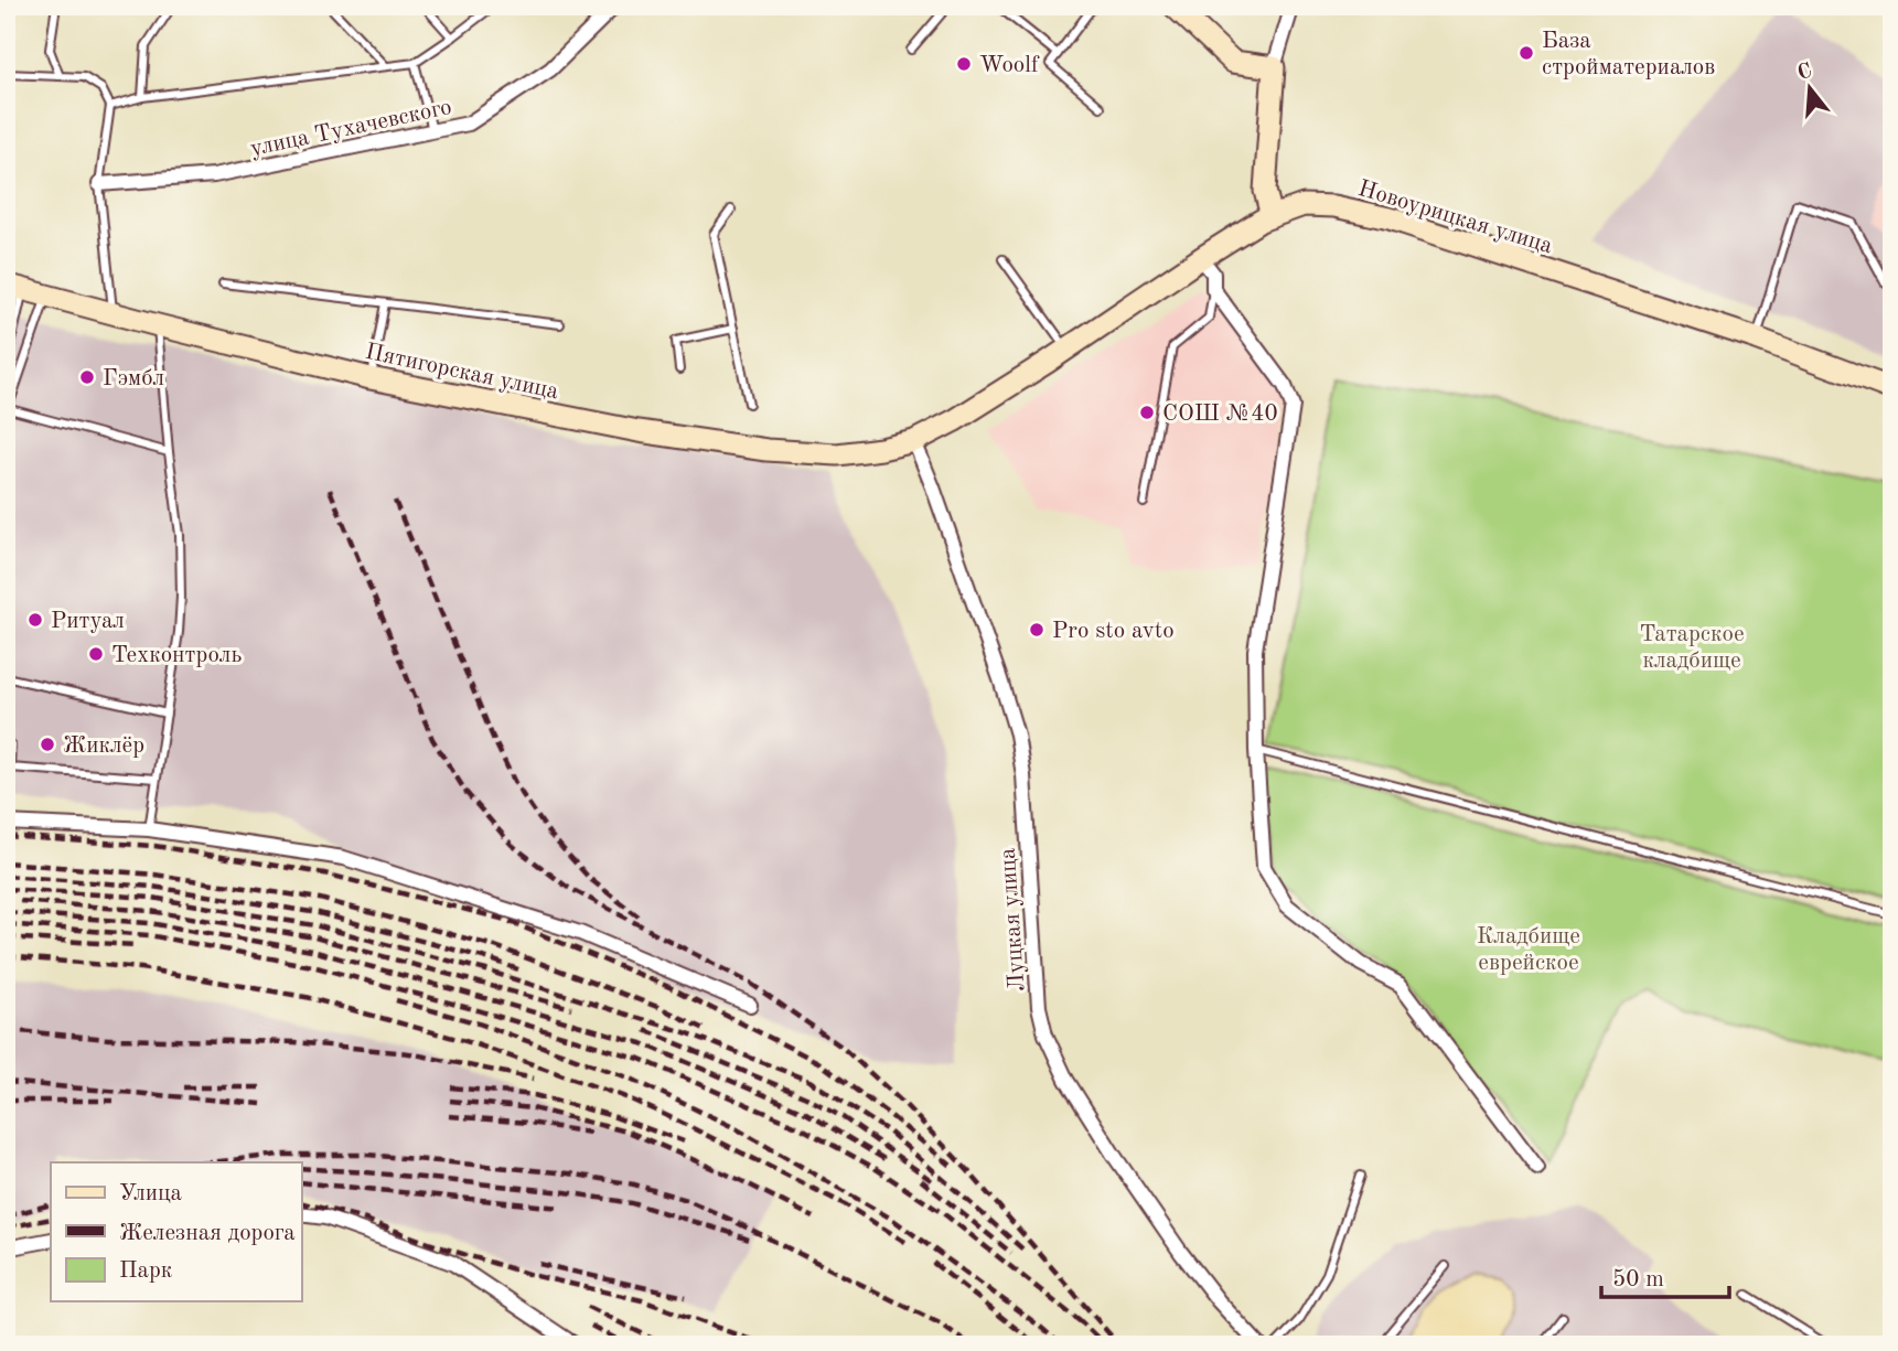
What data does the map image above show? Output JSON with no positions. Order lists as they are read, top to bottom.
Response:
{
  "streets": {
    "main road": ["Новоурицкая улица", "Пятигорская улица"],
    "street": ["улица Тухачевского", "Луцкая улица"]
  },
  "crossings": [
    ["Новоурицкая улица", "Пятигорская улица"],
    ["Новоурицкая улица", "Луцкая улица"],
    ["Пятигорская улица", "Луцкая улица"]
  ],
  "parks": ["Татарское кладбище", "Кладбище еврейское"],
  "places": [
    "База стройматериалов",
    "Woolf",
    "Гэмбл",
    "СОШ №40",
    "Ритуал",
    "Pro sto avto",
    "Техконтроль",
    "Жиклёр"
  ],
  "legend": ["Улица", "Железная дорога", "Парк"],
  "scale_bar": "50 m",
  "north": "top"
}
